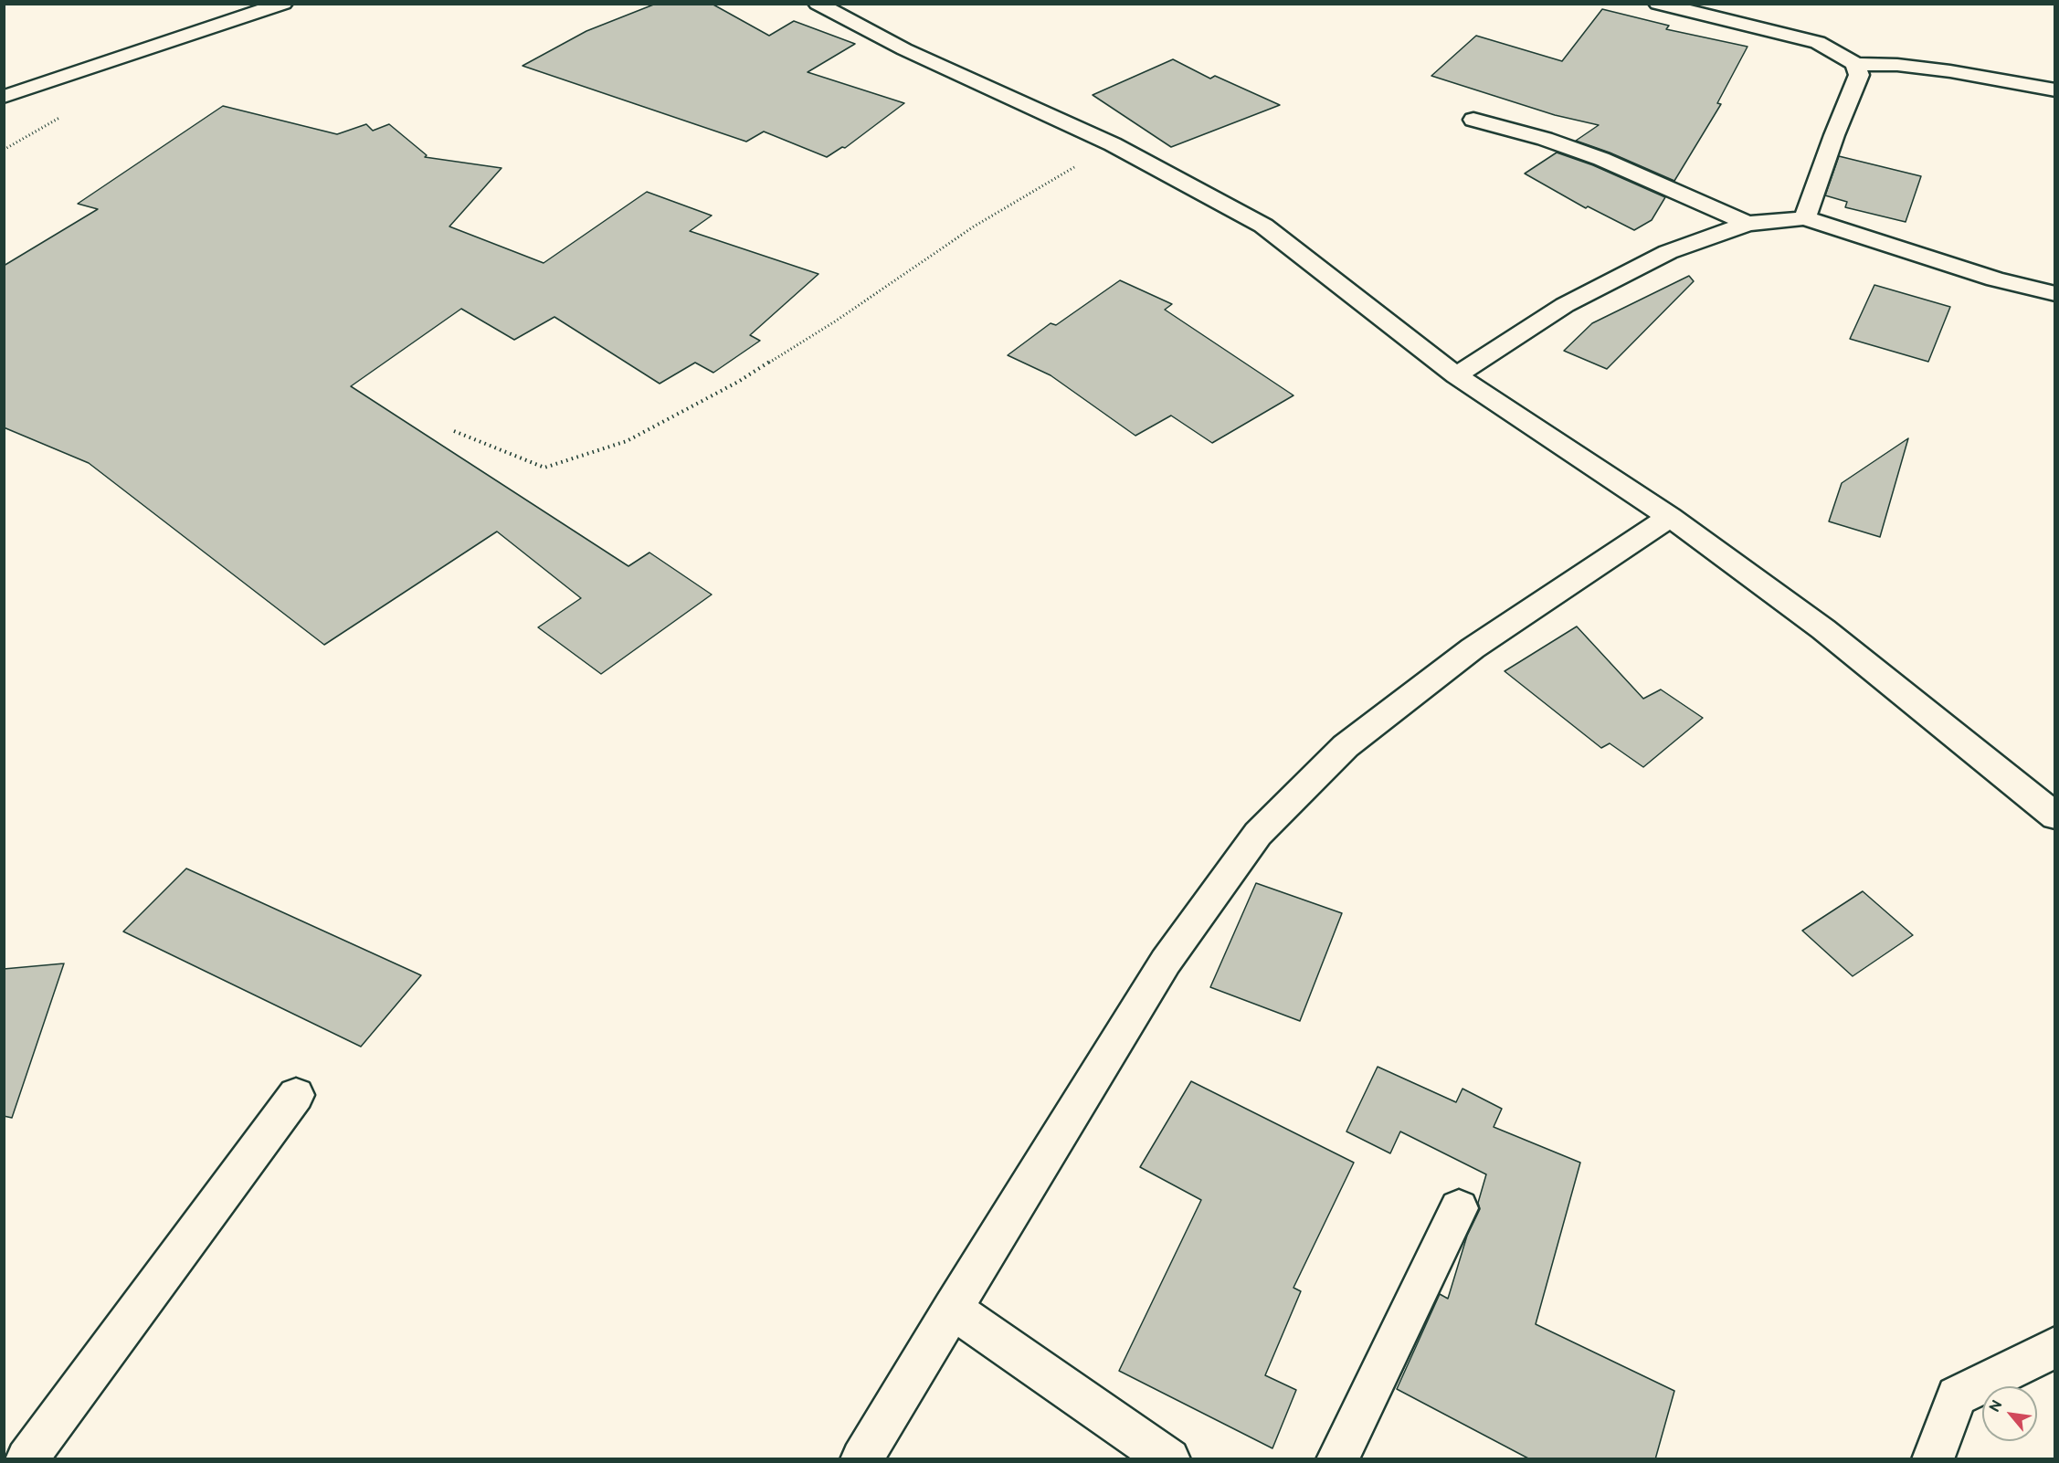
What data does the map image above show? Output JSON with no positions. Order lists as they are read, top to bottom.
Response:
{
  "north": "top left"
}
